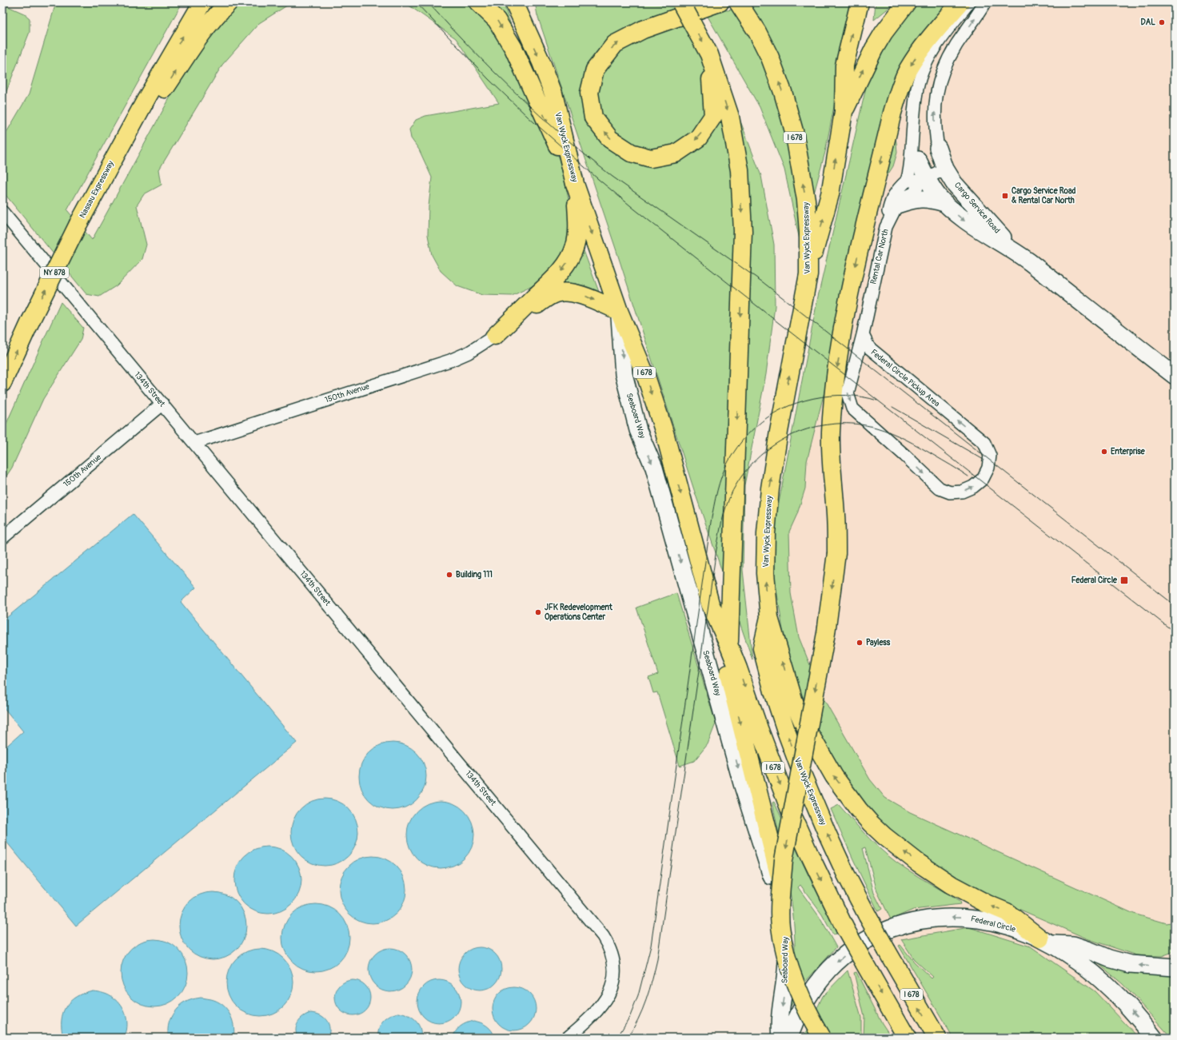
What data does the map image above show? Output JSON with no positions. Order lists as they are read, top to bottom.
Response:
{
  "streets": {
    "highway": [
      "I 678",
      "Van Wyck Expressway",
      "Nassau Expressway",
      "NY 878"
    ],
    "street": [
      "Cargo Service Road",
      "Rental Car North",
      "Federal Circle Pickup Area",
      "134th Street",
      "150th Avenue",
      "Seaboard Way",
      "Federal Circle"
    ]
  },
  "crossings": [
    ["Van Wyck Expressway", "Seaboard Way"],
    ["Cargo Service Road", "Rental Car North"],
    ["Rental Car North", "Federal Circle Pickup Area"],
    ["134th Street", "150th Avenue"]
  ],
  "one_way": ["Seaboard Way"],
  "places": {
    "other": [
      "DAL",
      "Enterprise",
      "Building 111",
      "JFK Redevelopment Operations Center",
      "Payless"
    ],
    "transit": ["Cargo Service Road & Rental Car North", "Federal Circle"]
  }
}
